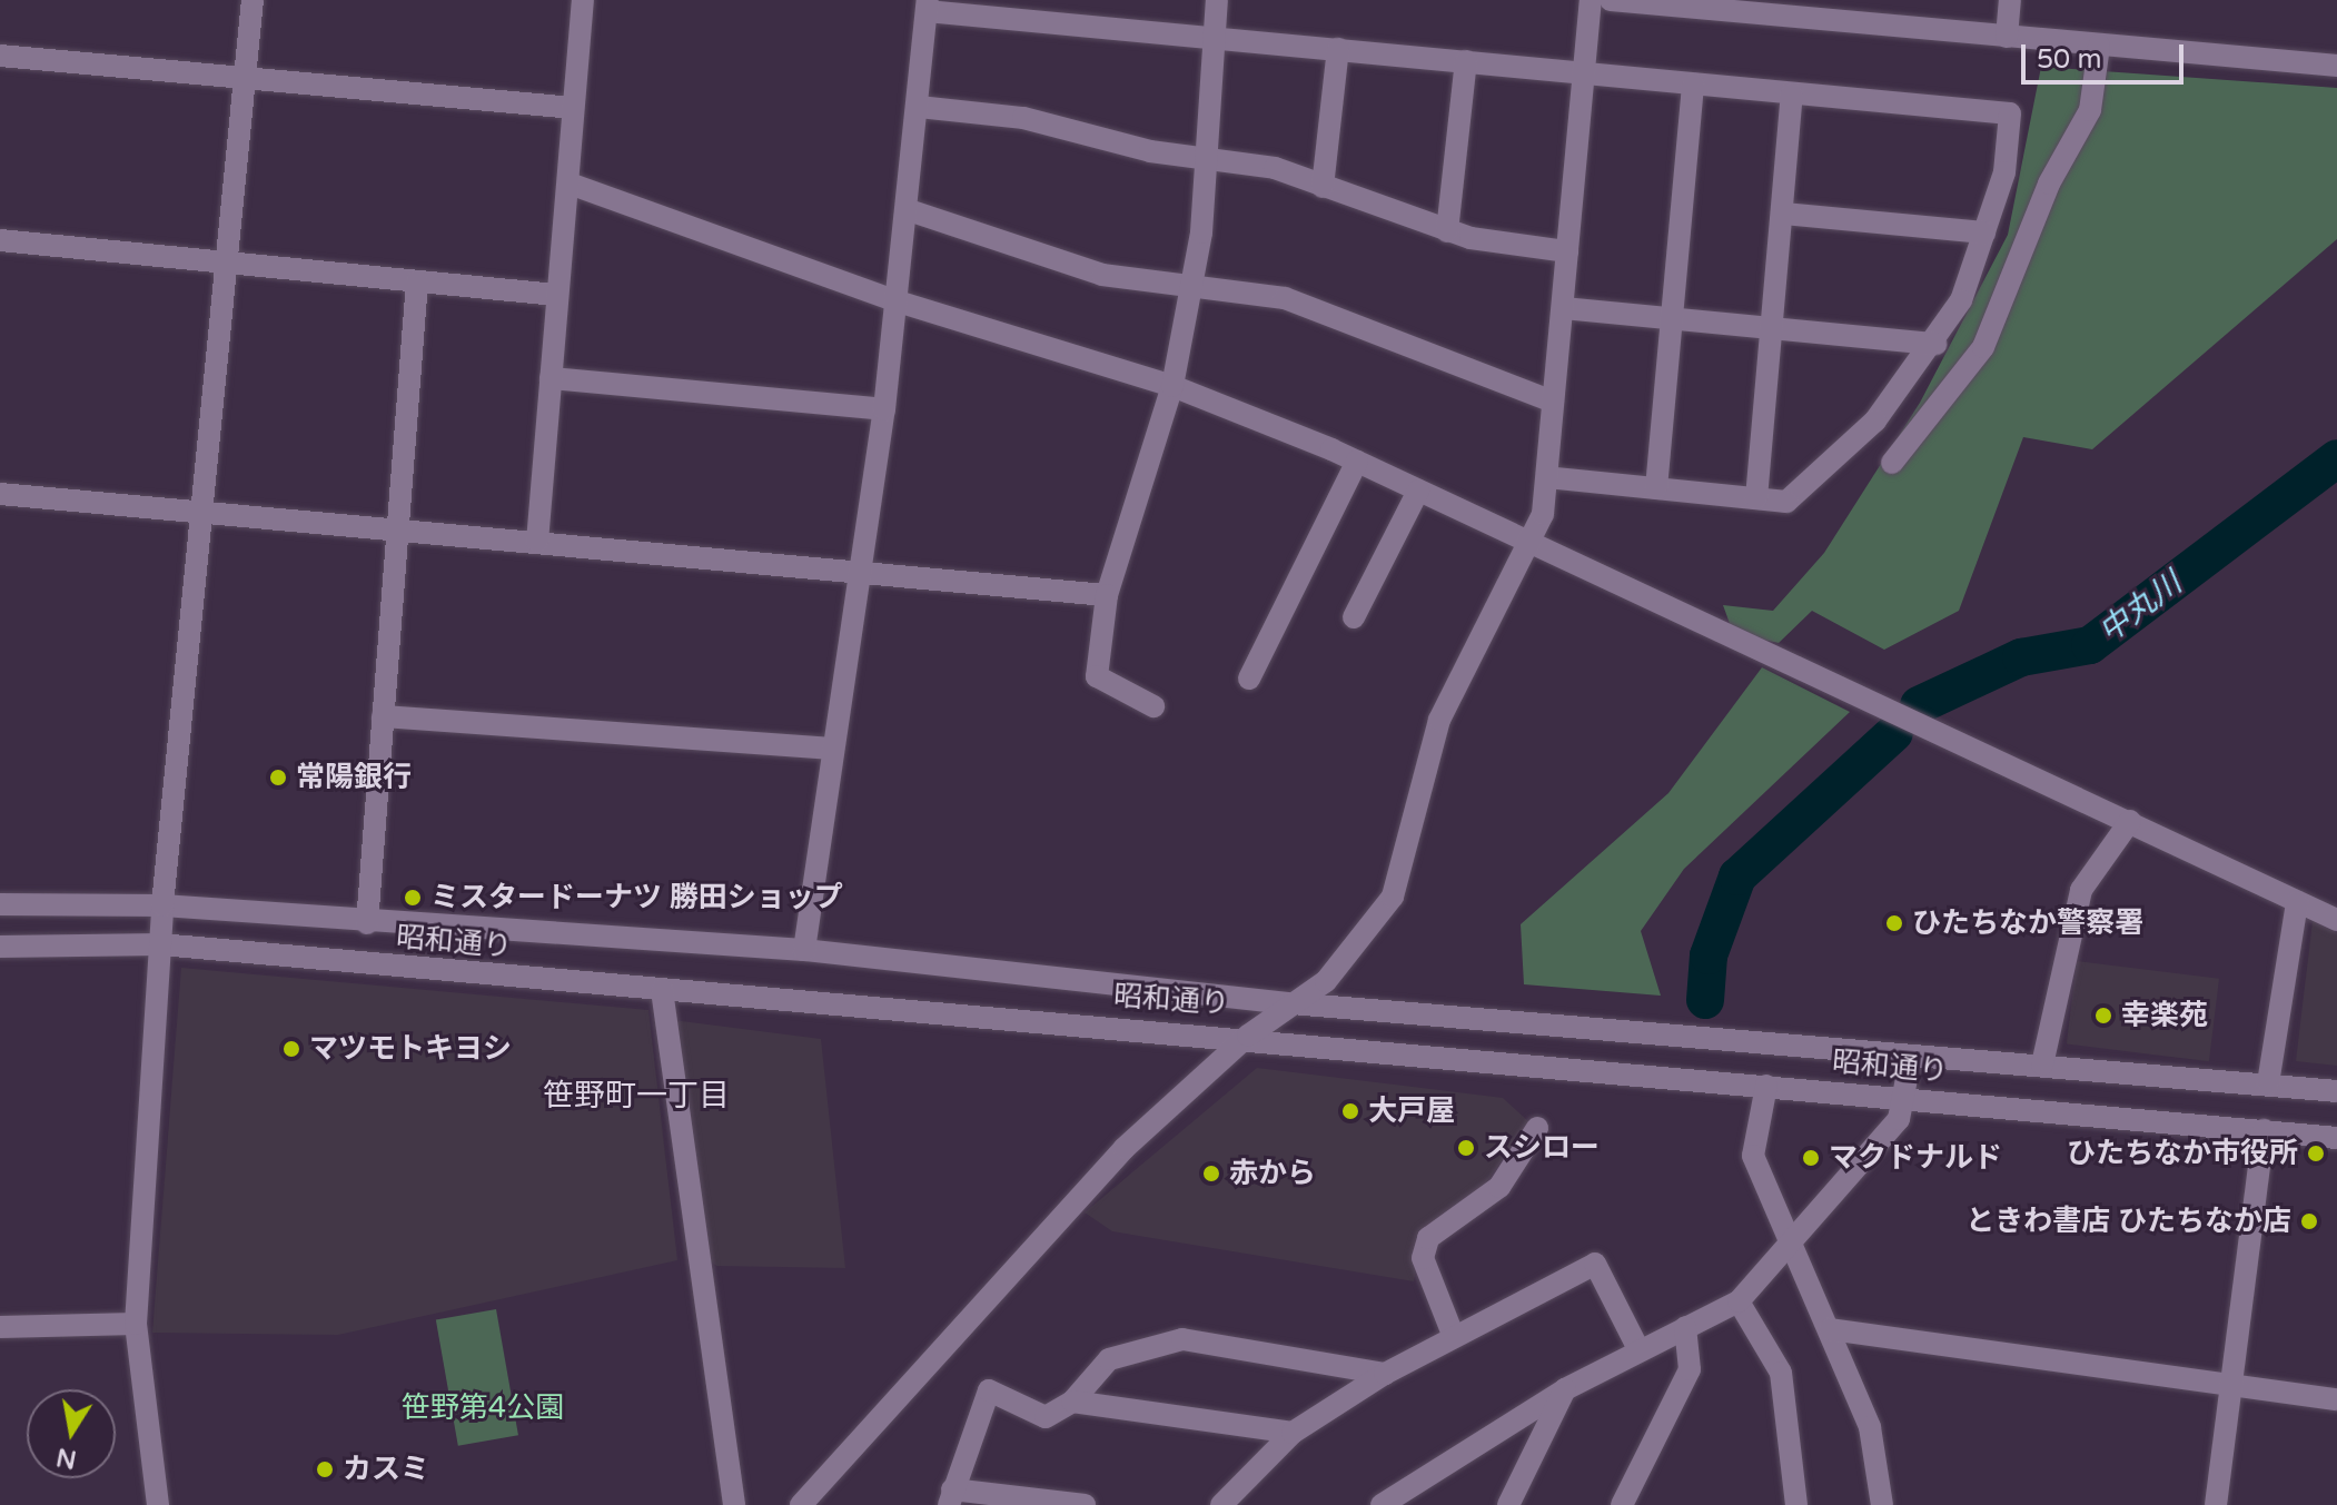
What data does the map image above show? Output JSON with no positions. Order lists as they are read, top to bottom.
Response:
{
  "streets": {
    "street": ["昭和通り"]
  },
  "districts": ["笹野町一丁目"],
  "water": ["中丸川"],
  "parks": ["笹野第4公園"],
  "places": [
    "常陽銀行",
    "ミスタードーナツ 勝田ショップ",
    "ひたちなか警察署",
    "幸楽苑",
    "マツモトキヨシ",
    "大戸屋",
    "スシロー",
    "ひたちなか市役所",
    "マクドナルド",
    "赤から",
    "ときわ書店 ひたちなか店",
    "カスミ"
  ],
  "scale_bar": "50 m",
  "north": "bottom"
}
